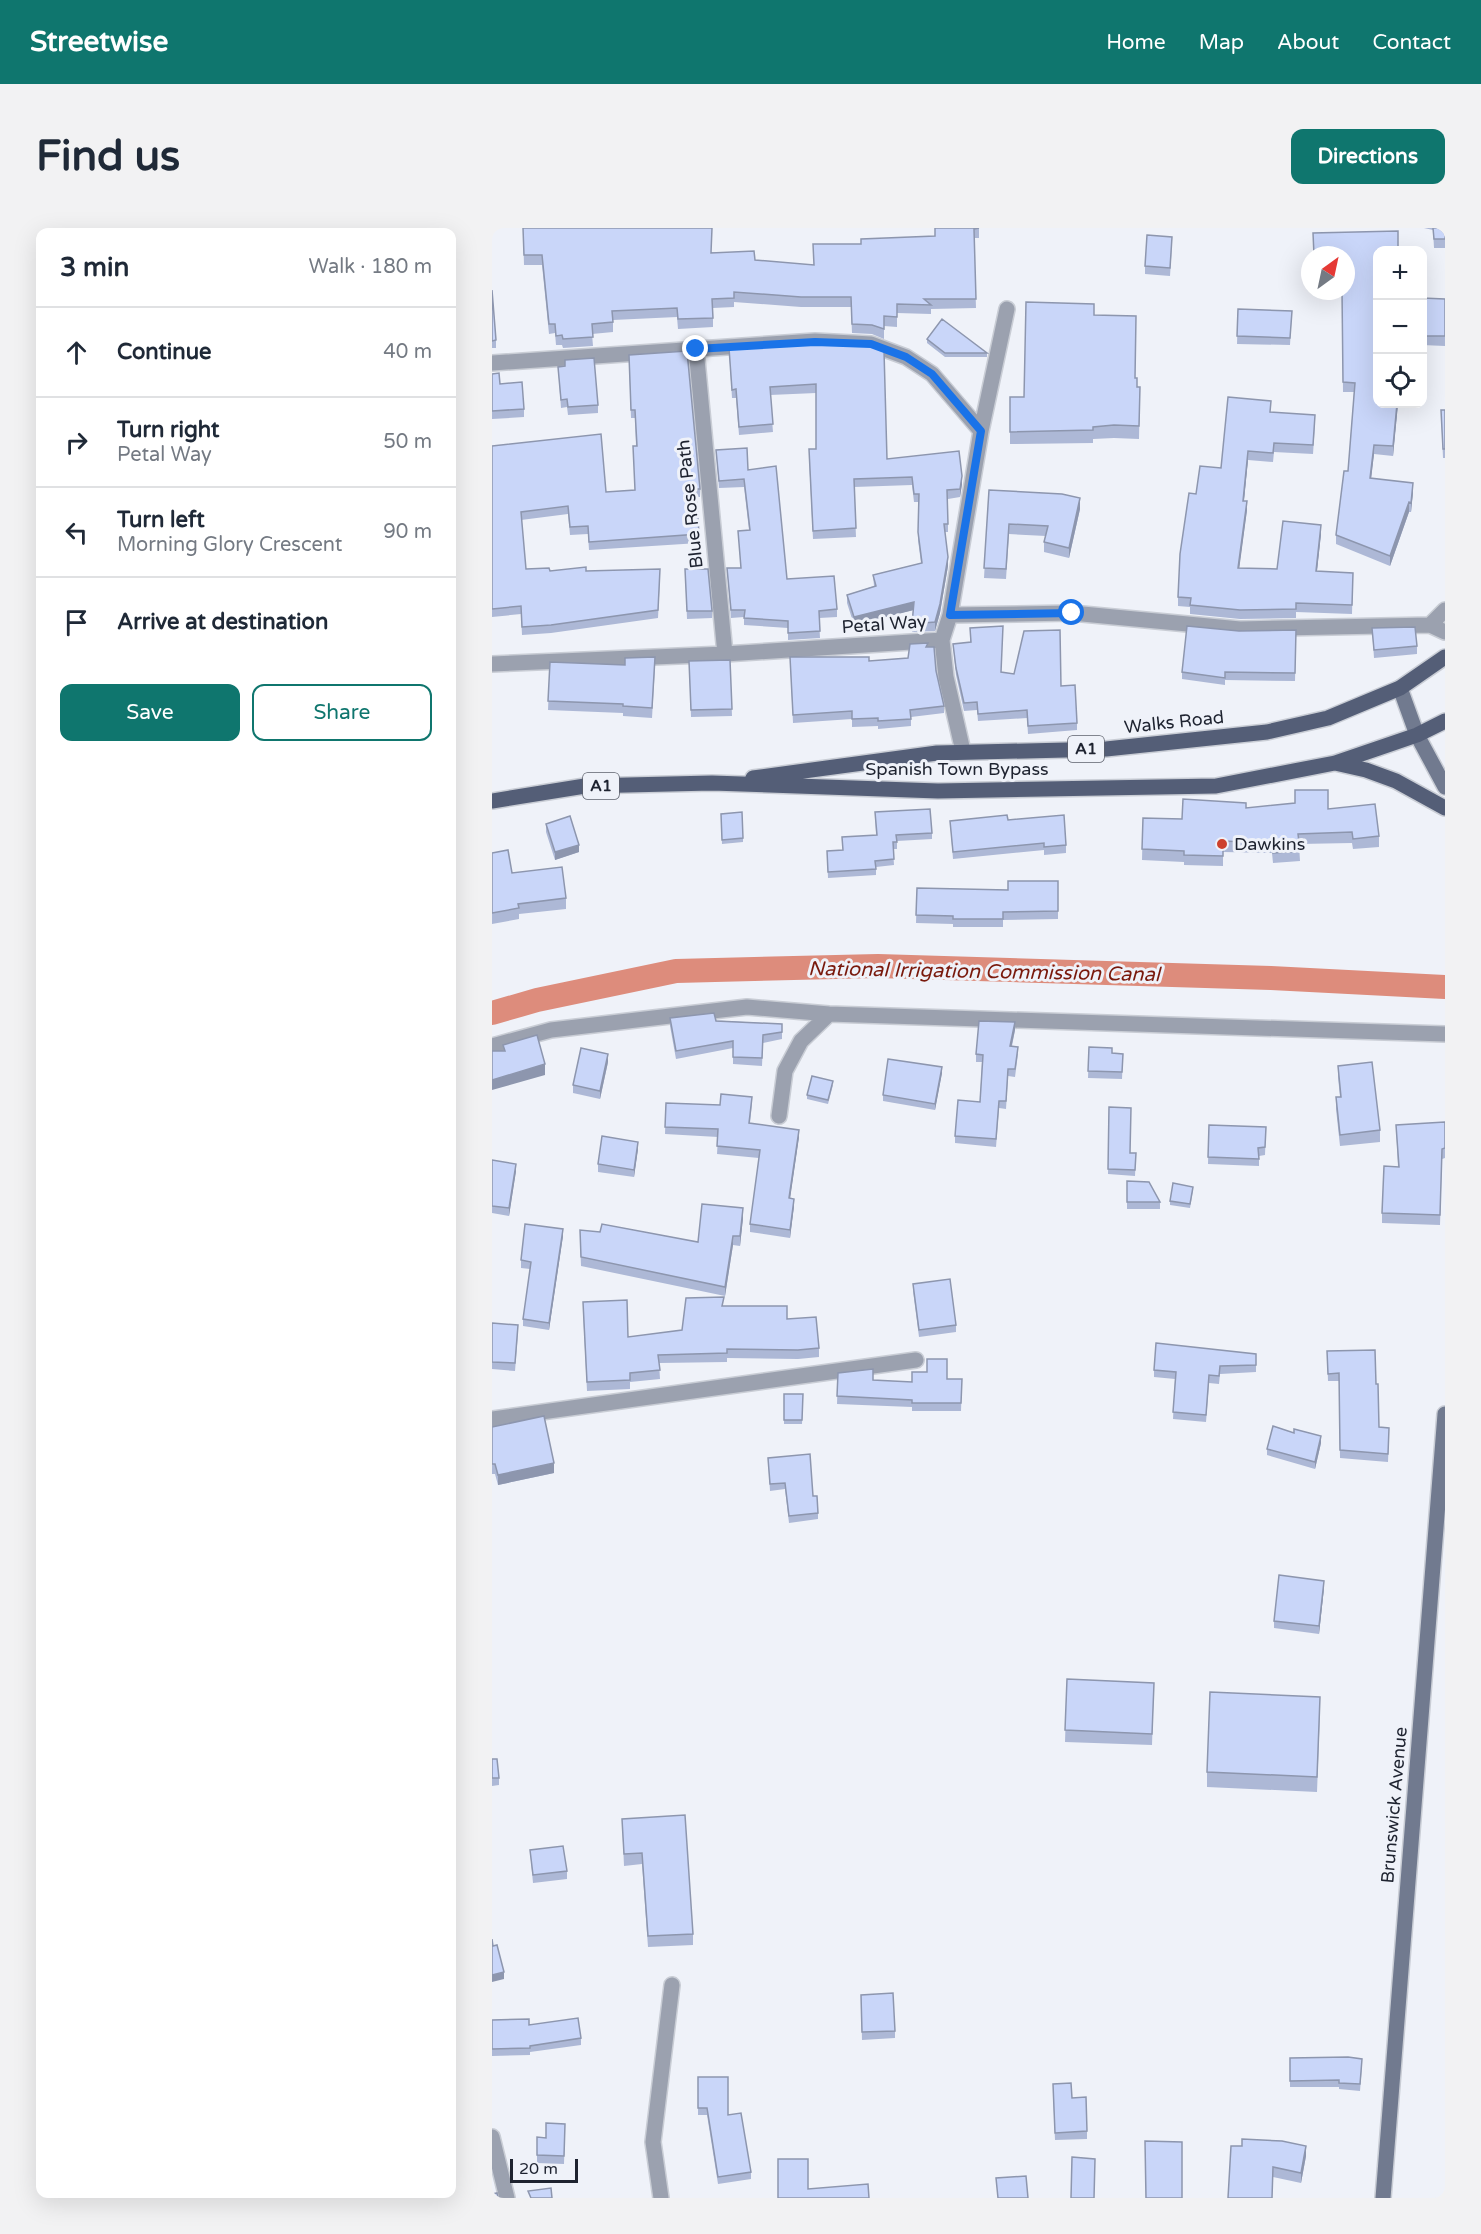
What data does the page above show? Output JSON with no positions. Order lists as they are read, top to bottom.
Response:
{
  "streets": {
    "main road": [
      "Walks Road",
      "A1",
      "Spanish Town Bypass",
      "Brunswick Avenue"
    ],
    "street": ["Blue Rose Path", "Petal Way"]
  },
  "crossings": [
    ["Blue Rose Path", "Petal Way"],
    ["Walks Road", "Spanish Town Bypass"],
    ["A1", "Spanish Town Bypass"]
  ],
  "water": ["National Irrigation Commission Canal"],
  "places": ["Dawkins"],
  "scale_bar": "20 m",
  "north": "top right",
  "page": {
    "header": "Streetwise",
    "nav": [
      "Home",
      "Map",
      "About",
      "Contact"
    ],
    "buttons": [
      "Directions",
      ["Save", "Share"]
    ],
    "title": "Find us",
    "heading": ["3 min", "Walk · 180 m"],
    "map_buttons": ["+", "−"],
    "list": [
      ["Continue", "40 m"],
      ["Turn right", "Petal Way", "50 m"],
      ["Turn left", "Morning Glory Crescent", "90 m"],
      "Arrive at destination"
    ],
    "scale": "20 m"
  }
}
